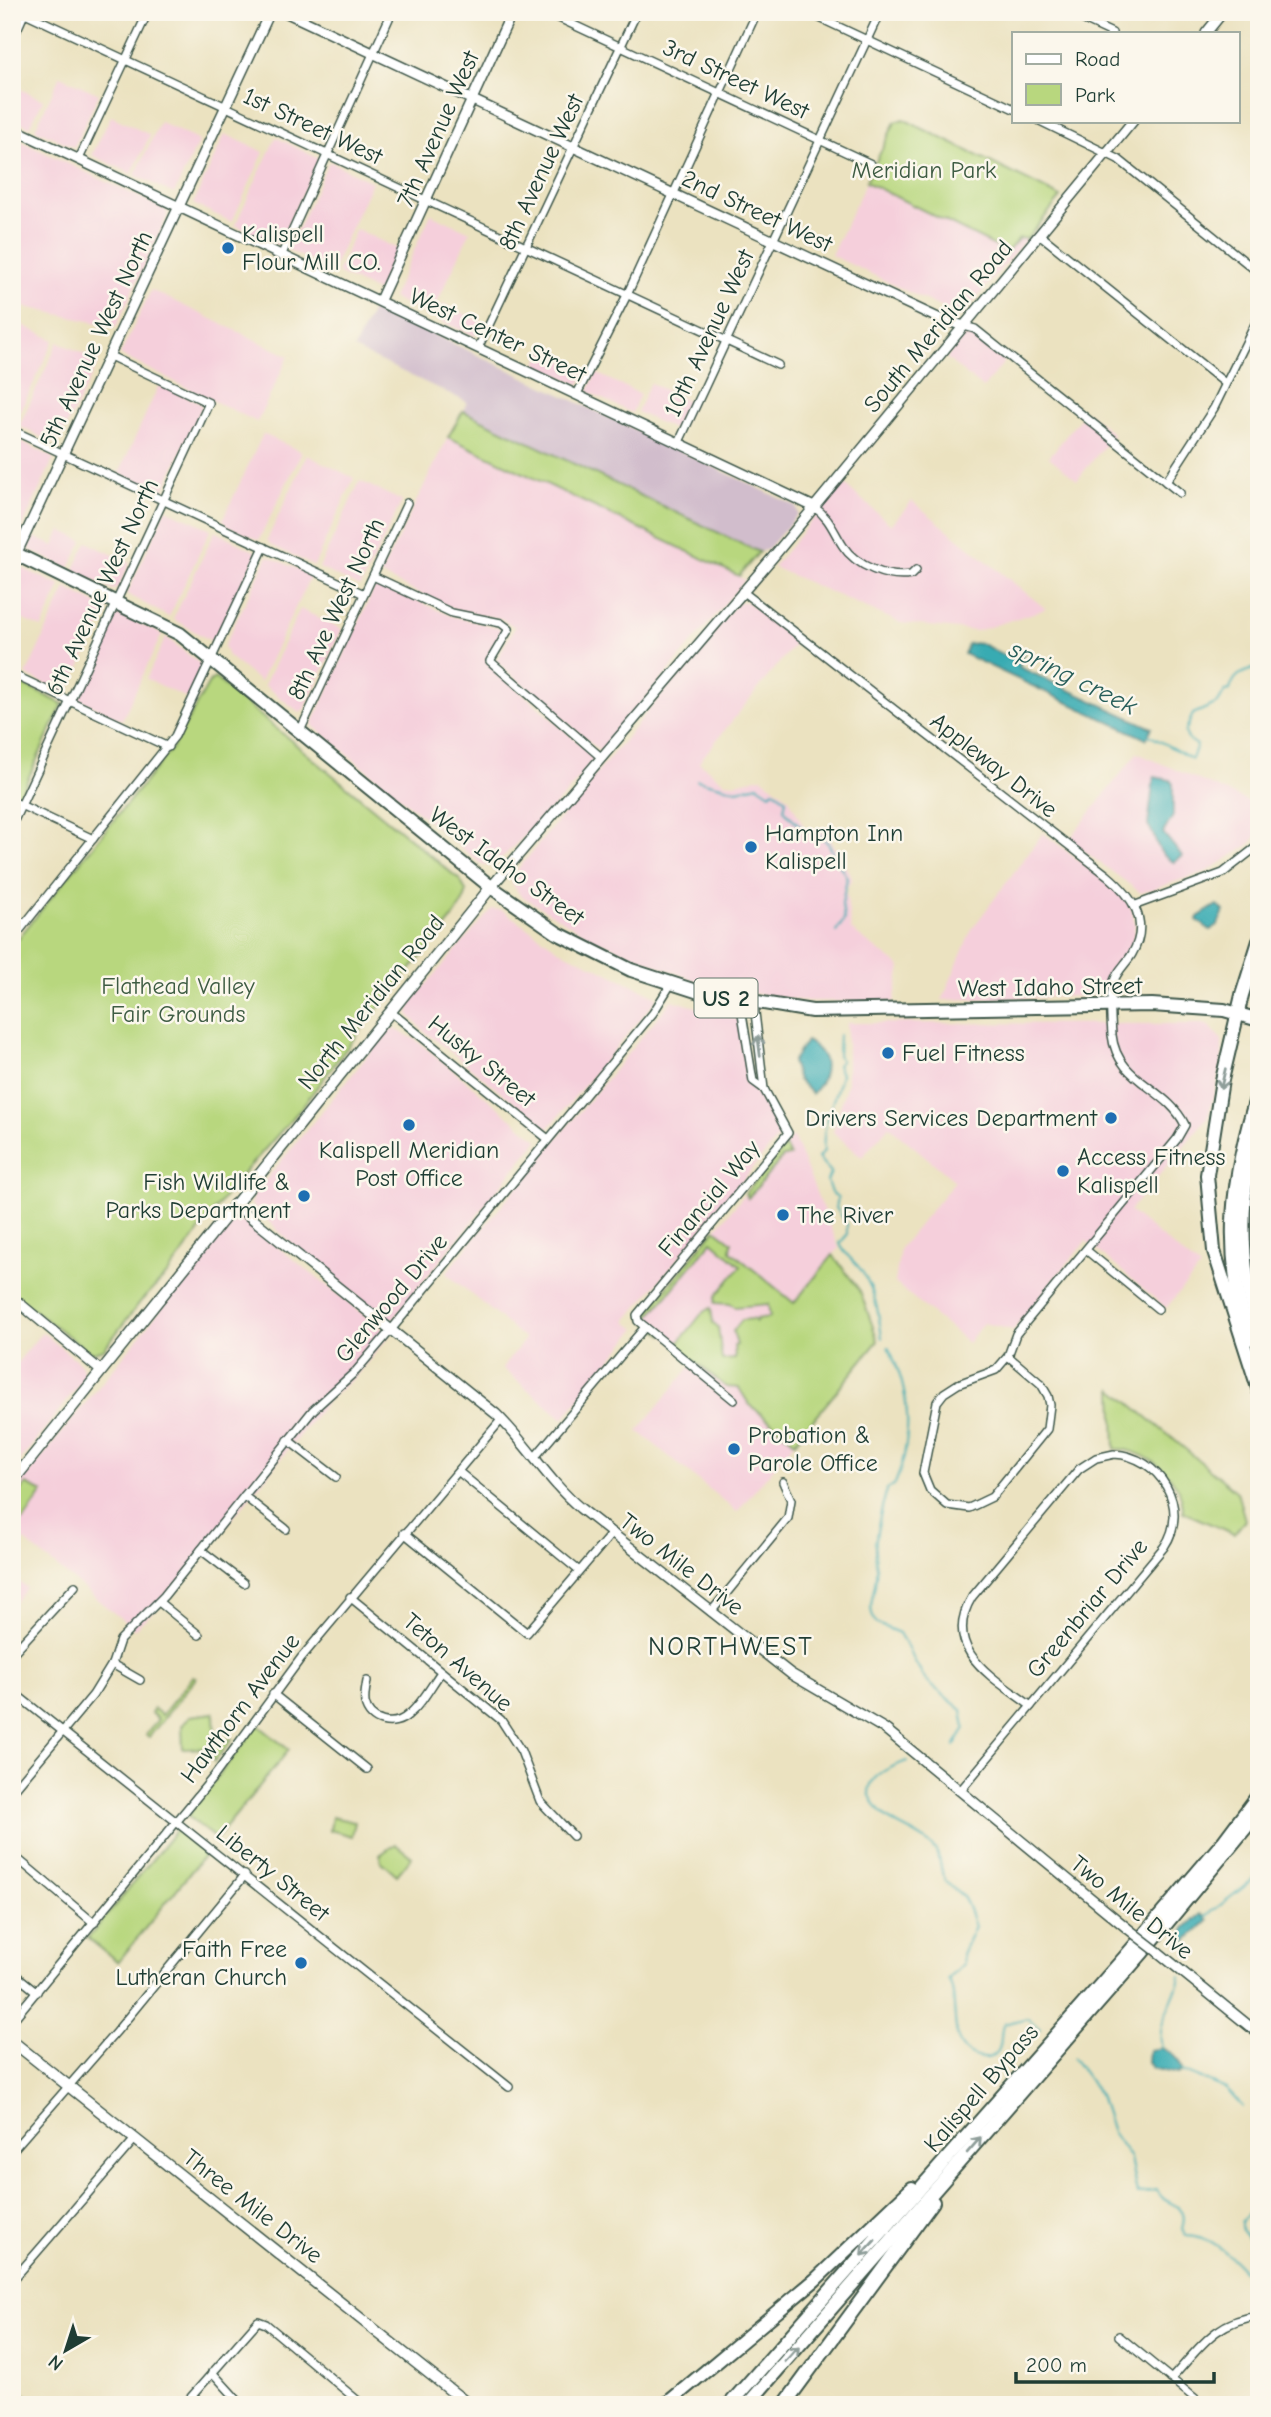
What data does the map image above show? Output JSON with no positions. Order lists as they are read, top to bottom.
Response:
{
  "streets": {
    "highway": ["West Idaho Street", "US 2", "Kalispell Bypass"],
    "main road": ["North Meridian Road", "Three Mile Drive"],
    "street": [
      "3rd Street West",
      "1st Street West",
      "7th Avenue West",
      "8th Avenue West",
      "2nd Street West",
      "South Meridian Road",
      "10th Avenue West",
      "West Center Street",
      "5th Avenue West North",
      "6th Avenue West North",
      "8th Ave West North",
      "Appleway Drive",
      "Husky Street",
      "Financial Way",
      "Glenwood Drive",
      "Two Mile Drive",
      "Greenbriar Drive",
      "Teton Avenue",
      "Hawthorn Avenue",
      "Liberty Street"
    ]
  },
  "crossings": [
    ["3rd Street West", "8th Avenue West"],
    ["3rd Street West", "10th Avenue West"],
    ["1st Street West", "7th Avenue West"],
    ["1st Street West", "8th Avenue West"],
    ["1st Street West", "10th Avenue West"],
    ["1st Street West", "5th Avenue West North"],
    ["7th Avenue West", "2nd Street West"],
    ["7th Avenue West", "West Center Street"],
    ["8th Avenue West", "2nd Street West"],
    ["8th Avenue West", "West Center Street"],
    ["2nd Street West", "South Meridian Road"],
    ["2nd Street West", "10th Avenue West"],
    ["South Meridian Road", "West Center Street"],
    ["South Meridian Road", "North Meridian Road"],
    ["10th Avenue West", "West Center Street"],
    ["West Center Street", "5th Avenue West North"],
    ["5th Avenue West North", "6th Avenue West North"],
    ["5th Avenue West North", "West Idaho Street"],
    ["6th Avenue West North", "West Idaho Street"],
    ["8th Ave West North", "West Idaho Street"],
    ["Appleway Drive", "North Meridian Road"],
    ["West Idaho Street", "North Meridian Road"],
    ["West Idaho Street", "Financial Way"],
    ["West Idaho Street", "Glenwood Drive"],
    ["North Meridian Road", "Husky Street"],
    ["North Meridian Road", "Two Mile Drive"],
    ["Husky Street", "Glenwood Drive"],
    ["Glenwood Drive", "Two Mile Drive"],
    ["Glenwood Drive", "Liberty Street"],
    ["Two Mile Drive", "Greenbriar Drive"],
    ["Two Mile Drive", "Hawthorn Avenue"],
    ["Teton Avenue", "Hawthorn Avenue"],
    ["Hawthorn Avenue", "Liberty Street"]
  ],
  "districts": ["NORTHWEST"],
  "water": ["spring creek"],
  "parks": ["Meridian Park", "Flathead Valley Fair Grounds"],
  "places": [
    "Kalispell Flour Mill CO.",
    "Hampton Inn Kalispell",
    "Fuel Fitness",
    "Drivers Services Department",
    "Kalispell Meridian Post Office",
    "Access Fitness Kalispell",
    "Fish Wildlife & Parks Department",
    "The River",
    "Probation & Parole Office",
    "Faith Free Lutheran Church"
  ],
  "legend": ["Road", "Park"],
  "scale_bar": "200 m",
  "north": "bottom left"
}
